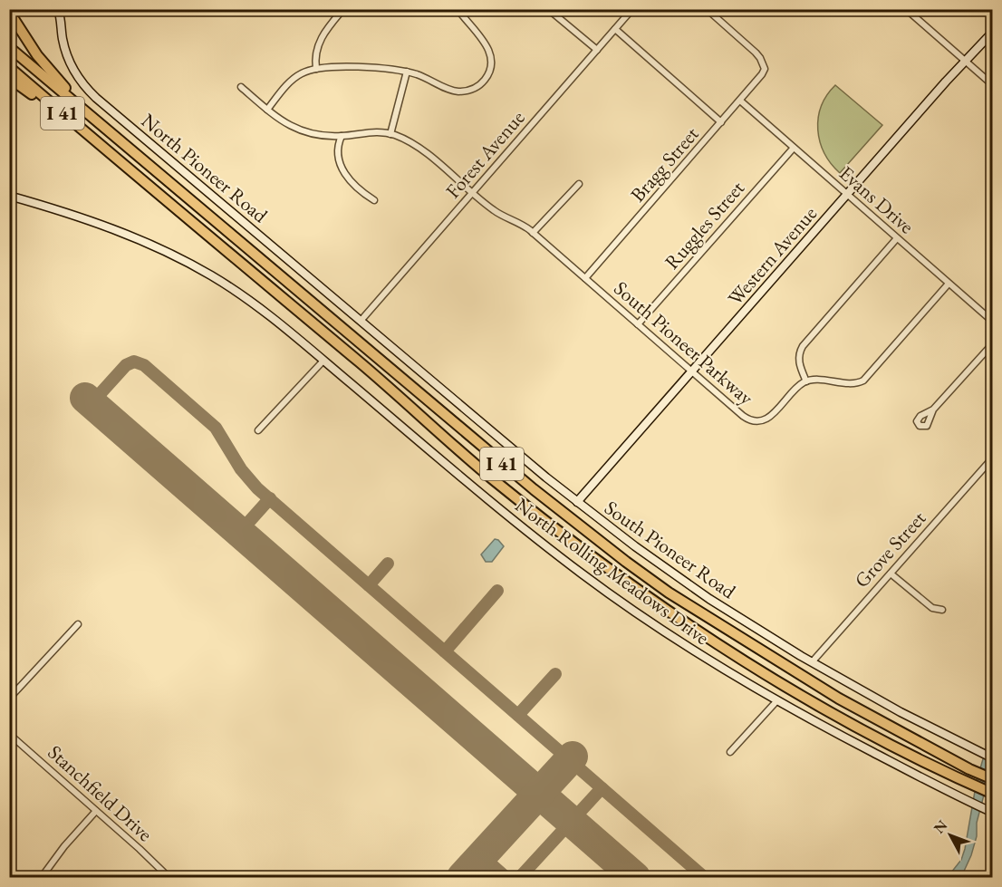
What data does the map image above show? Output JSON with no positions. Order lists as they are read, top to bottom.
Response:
{
  "streets": {
    "highway": ["I 41"],
    "main road": [
      "North Pioneer Road",
      "Western Avenue",
      "South Pioneer Road",
      "North Rolling Meadows Drive"
    ],
    "street": [
      "Forest Avenue",
      "Bragg Street",
      "Evans Drive",
      "Ruggles Street",
      "South Pioneer Parkway",
      "Grove Street",
      "Stanchfield Drive"
    ]
  },
  "crossings": [
    ["Forest Avenue", "North Pioneer Road"],
    ["Forest Avenue", "South Pioneer Parkway"],
    ["Forest Avenue", "South Pioneer Road"],
    ["Bragg Street", "Evans Drive"],
    ["Bragg Street", "South Pioneer Parkway"],
    ["North Pioneer Road", "South Pioneer Road"],
    ["Evans Drive", "Ruggles Street"],
    ["Evans Drive", "Western Avenue"],
    ["Ruggles Street", "South Pioneer Parkway"],
    ["Western Avenue", "South Pioneer Parkway"],
    ["Western Avenue", "South Pioneer Road"],
    ["South Pioneer Road", "Grove Street"]
  ],
  "north": "top left"
}
